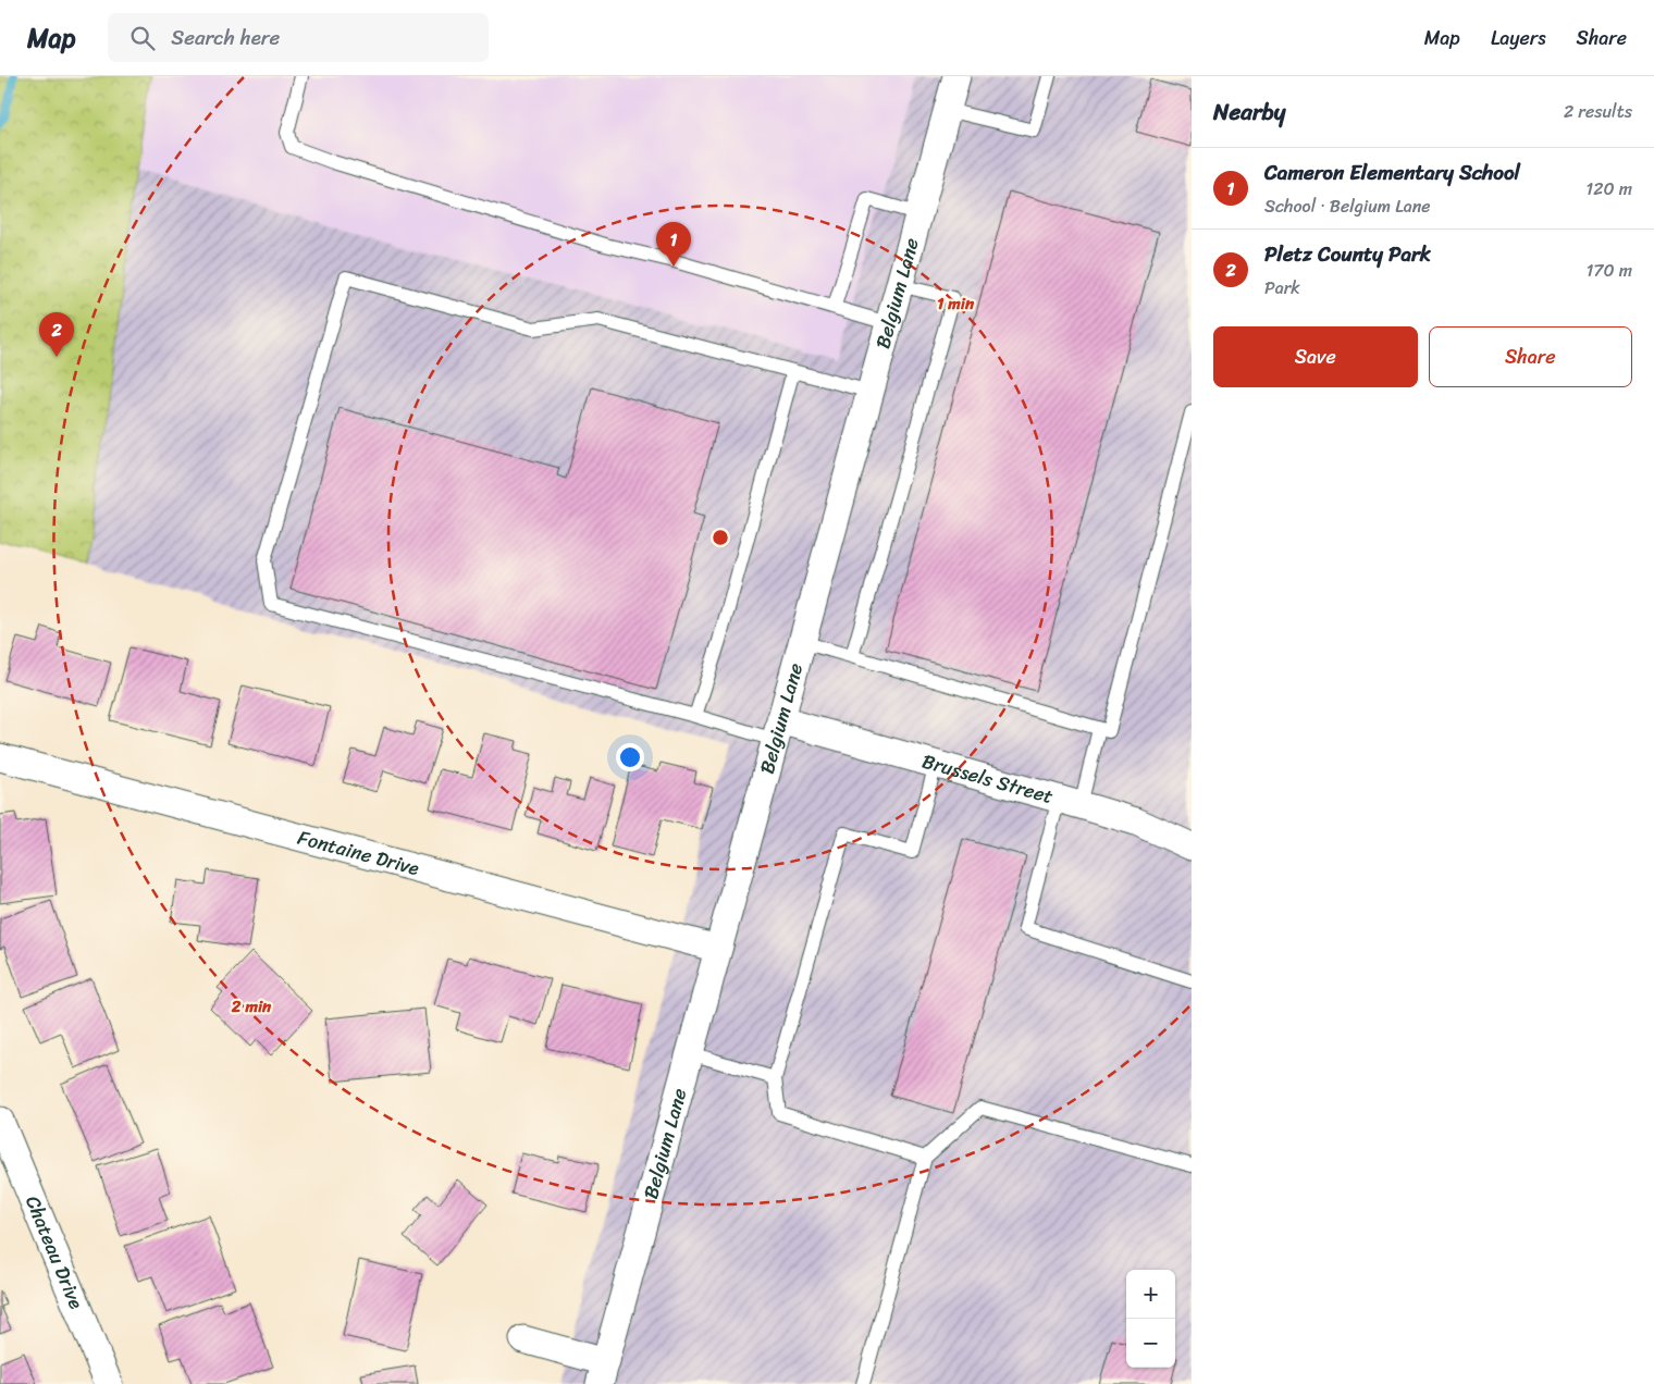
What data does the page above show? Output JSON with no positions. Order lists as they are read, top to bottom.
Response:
{
  "streets": {
    "street": [
      "Belgium Lane",
      "Brussels Street",
      "Fontaine Drive",
      "Chateau Drive"
    ]
  },
  "crossings": [
    ["Belgium Lane", "Brussels Street"],
    ["Belgium Lane", "Fontaine Drive"]
  ],
  "page": {
    "header": "Map",
    "search": "Search here",
    "nav": ["Map", "Layers", "Share"],
    "heading": ["Nearby", "2 results"],
    "list": [
      {
        "mark": "1",
        "name": "Cameron Elementary School",
        "note": "School · Belgium Lane",
        "value": "120 m"
      },
      {
        "mark": "2",
        "name": "Pletz County Park",
        "note": "Park",
        "value": "170 m"
      }
    ],
    "pins": ["1", "2"],
    "buttons": ["Save", "Share"],
    "map_buttons": ["+", "−"]
  },
  "rings": ["1 min", "2 min"]
}
